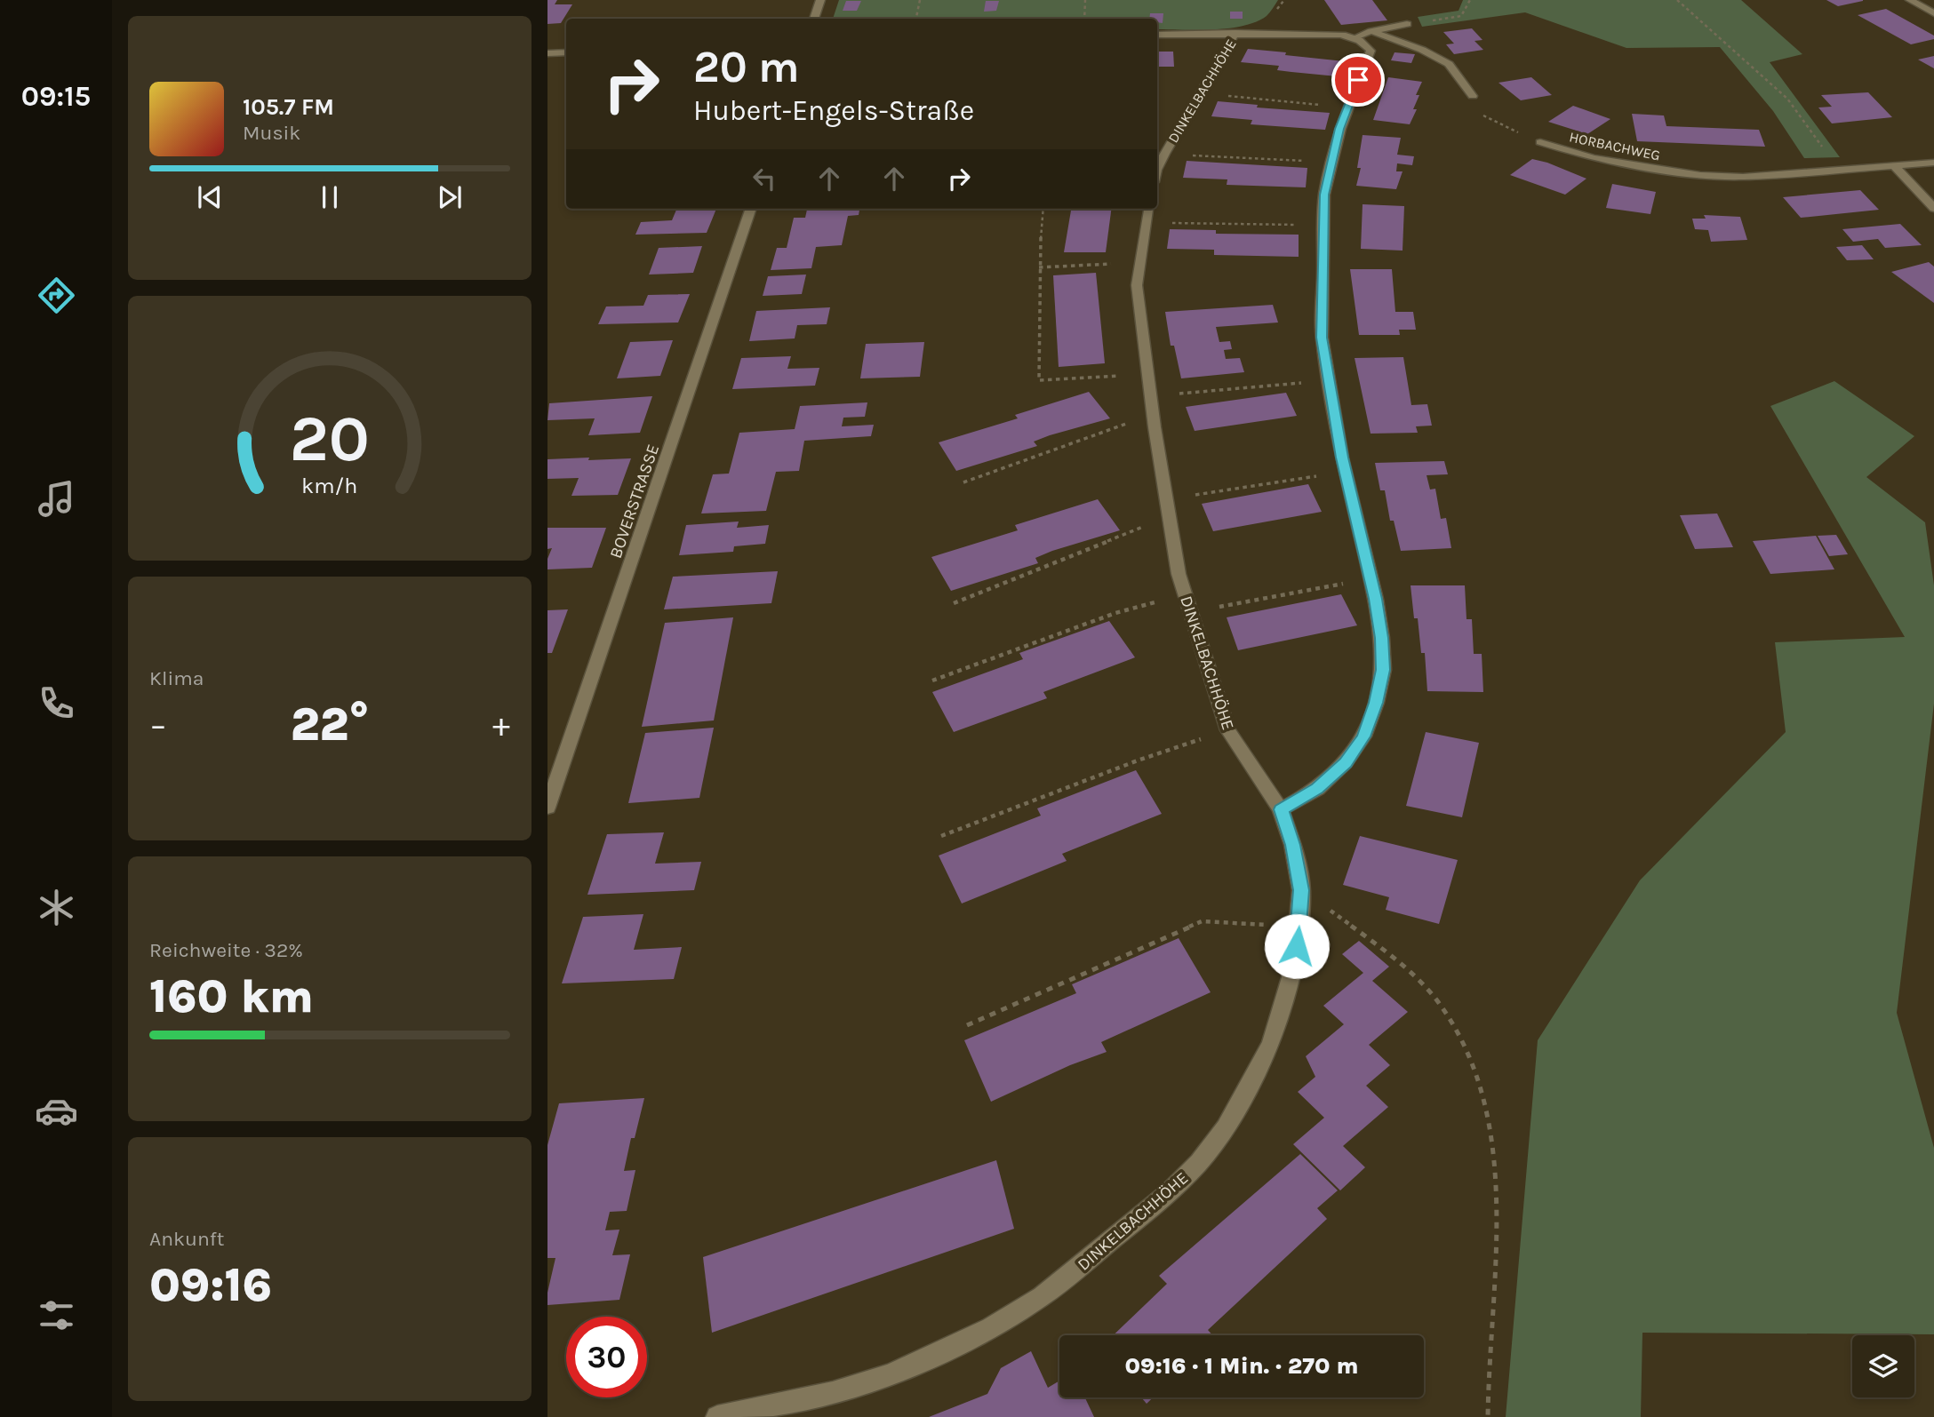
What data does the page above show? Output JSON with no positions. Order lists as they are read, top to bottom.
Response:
{
  "streets": {
    "street": ["DINKELBACHHÖHE", "HORBACHWEG", "BOVERSTRASSE"]
  },
  "page": {
    "tabs": "09:15",
    "turn": ["20 m", "Hubert-Engels-Straße"],
    "song": ["105.7 FM", "Musik"],
    "tile": [
      "Klima",
      ["Reichweite · 32%", "160 km"],
      ["Ankunft", "09:16"]
    ],
    "heat": ["−", "22°", "+"],
    "limit": "30",
    "trip": "09:16 · 1 Min. · 270 m",
    "gauge": ["20", "km/h"]
  }
}
